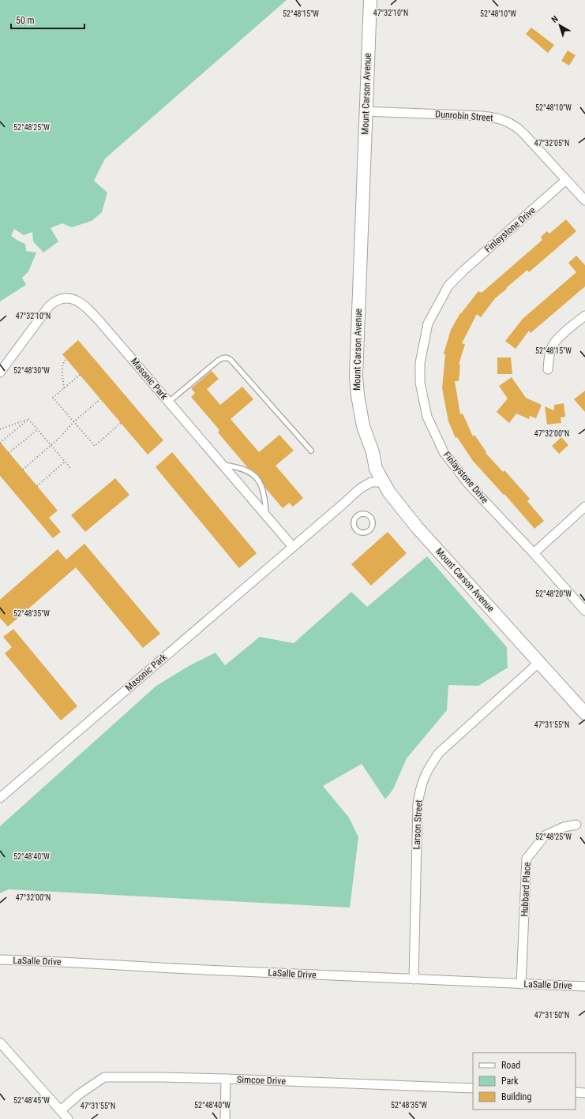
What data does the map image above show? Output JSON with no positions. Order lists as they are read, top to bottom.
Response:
{
  "streets": {
    "main road": ["Mount Carson Avenue"],
    "street": [
      "Dunrobin Street",
      "Finlaystone Drive",
      "Masonic Park",
      "Larson Street",
      "Hubbard Place",
      "LaSalle Drive",
      "Simcoe Drive"
    ]
  },
  "crossings": [
    ["Mount Carson Avenue", "Dunrobin Street"],
    ["Mount Carson Avenue", "Masonic Park"],
    ["Mount Carson Avenue", "Larson Street"],
    ["Dunrobin Street", "Finlaystone Drive"],
    ["Larson Street", "LaSalle Drive"],
    ["Hubbard Place", "LaSalle Drive"]
  ],
  "legend": ["Road", "Park", "Building"],
  "scale_bar": "50 m",
  "north": "top left",
  "coordinates": [
    "47°32'10\"N",
    "52°48'15\"W",
    "52°48'10\"W",
    "52°48'25\"W",
    "47°32'05\"N",
    "52°48'30\"W",
    "47°32'00\"N",
    "52°48'20\"W",
    "52°48'35\"W",
    "47°31'55\"N",
    "52°48'40\"W",
    "47°31'50\"N",
    "52°48'45\"W"
  ]
}
